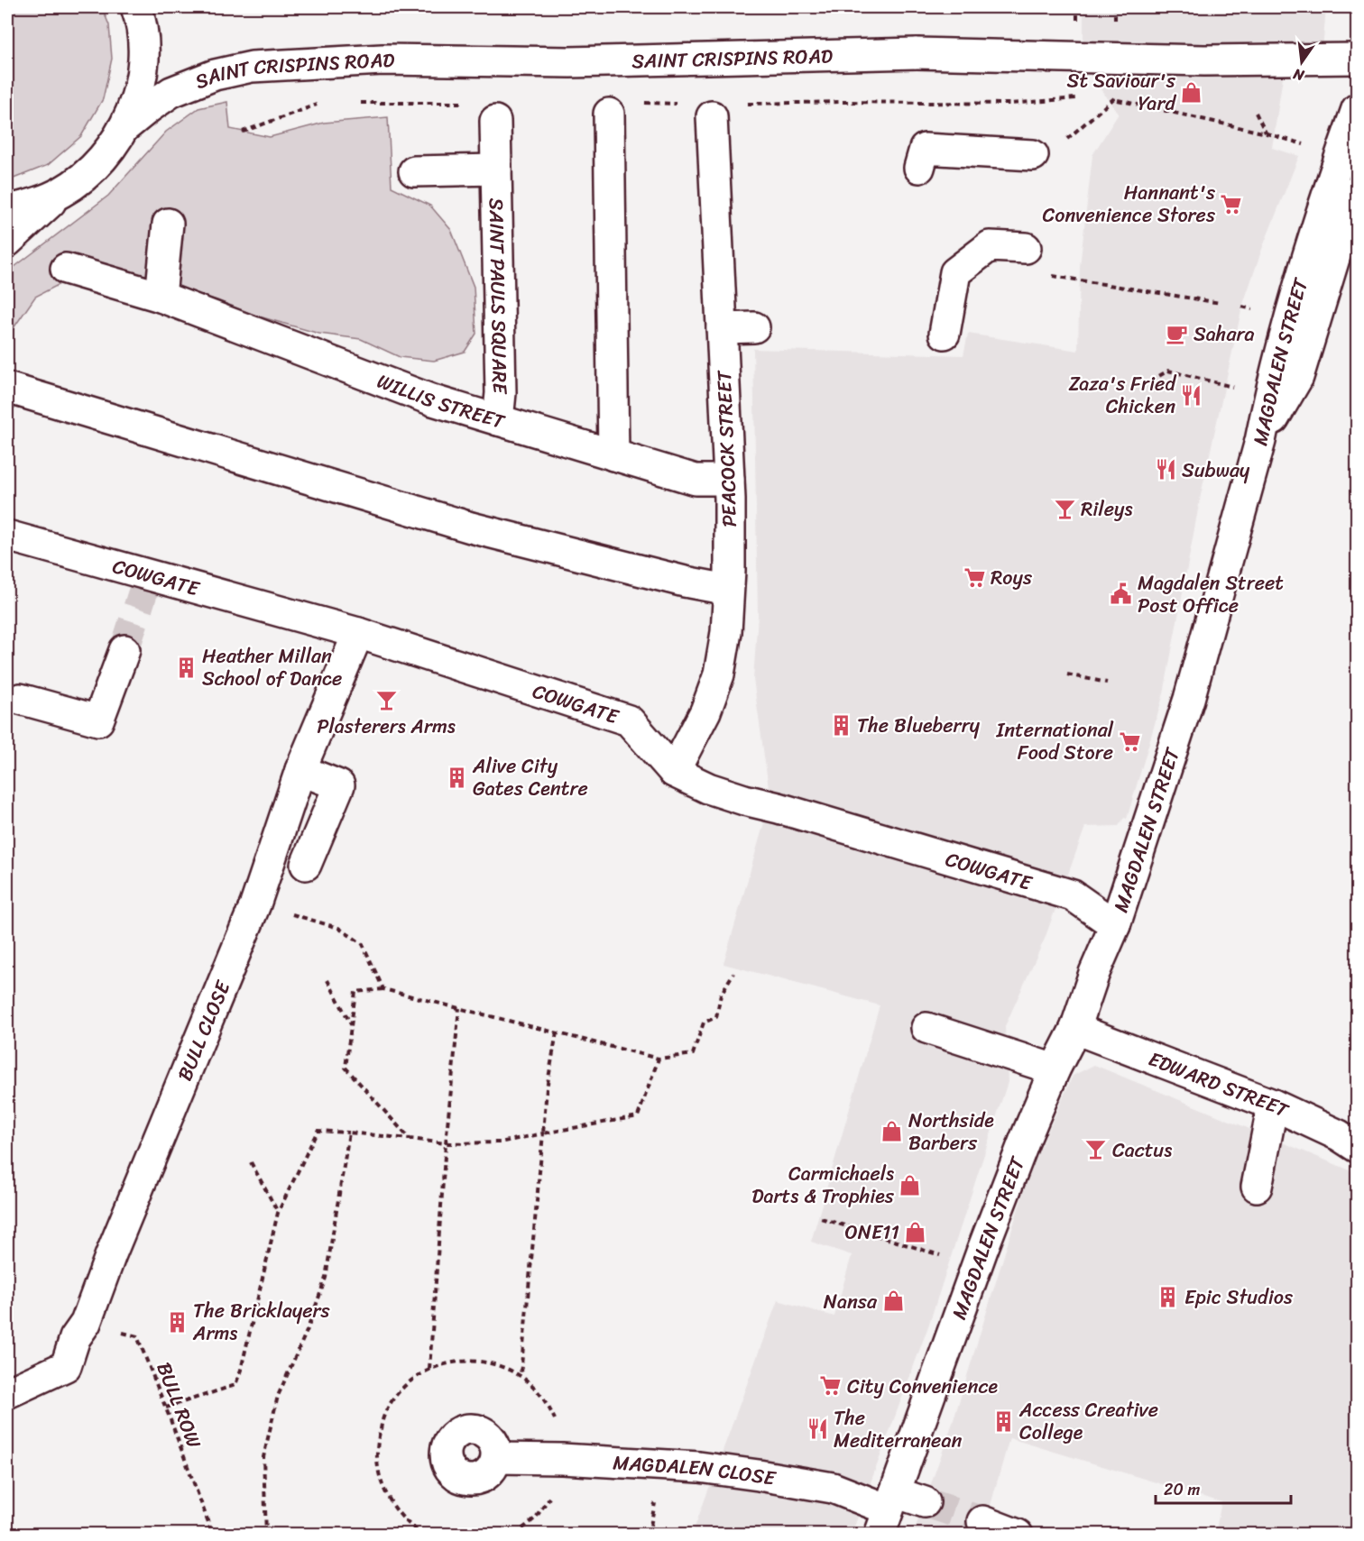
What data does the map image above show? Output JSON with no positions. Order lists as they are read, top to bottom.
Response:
{
  "streets": {
    "street": [
      "SAINT CRISPINS ROAD",
      "SAINT PAULS SQUARE",
      "MAGDALEN STREET",
      "WILLIS STREET",
      "PEACOCK STREET",
      "COWGATE",
      "BULL CLOSE",
      "EDWARD STREET",
      "MAGDALEN CLOSE"
    ],
    "path": ["BULL ROW"]
  },
  "crossings": [
    ["SAINT PAULS SQUARE", "WILLIS STREET"],
    ["MAGDALEN STREET", "COWGATE"],
    ["MAGDALEN STREET", "EDWARD STREET"],
    ["MAGDALEN STREET", "MAGDALEN CLOSE"],
    ["WILLIS STREET", "PEACOCK STREET"],
    ["PEACOCK STREET", "COWGATE"],
    ["COWGATE", "BULL CLOSE"],
    ["BULL CLOSE", "BULL ROW"]
  ],
  "places": {
    "shop": [
      "St Saviour's Yard",
      "Northside Barbers",
      "Carmichaels Darts & Trophies",
      "ONE11",
      "Nansa"
    ],
    "supermarket": [
      "Hannant's Convenience Stores",
      "Roys",
      "International Food Store",
      "City Convenience"
    ],
    "cafe": ["Sahara"],
    "restaurant": ["Zaza's Fried Chicken", "Subway", "The Mediterranean"],
    "bar": ["Rileys", "Plasterers Arms", "Cactus"],
    "public building": ["Magdalen Street Post Office"],
    "building": [
      "Heather Millan School of Dance",
      "The Blueberry",
      "Alive City Gates Centre",
      "Epic Studios",
      "The Bricklayers Arms",
      "Access Creative College"
    ]
  },
  "scale_bar": "20 m",
  "north": "bottom"
}
